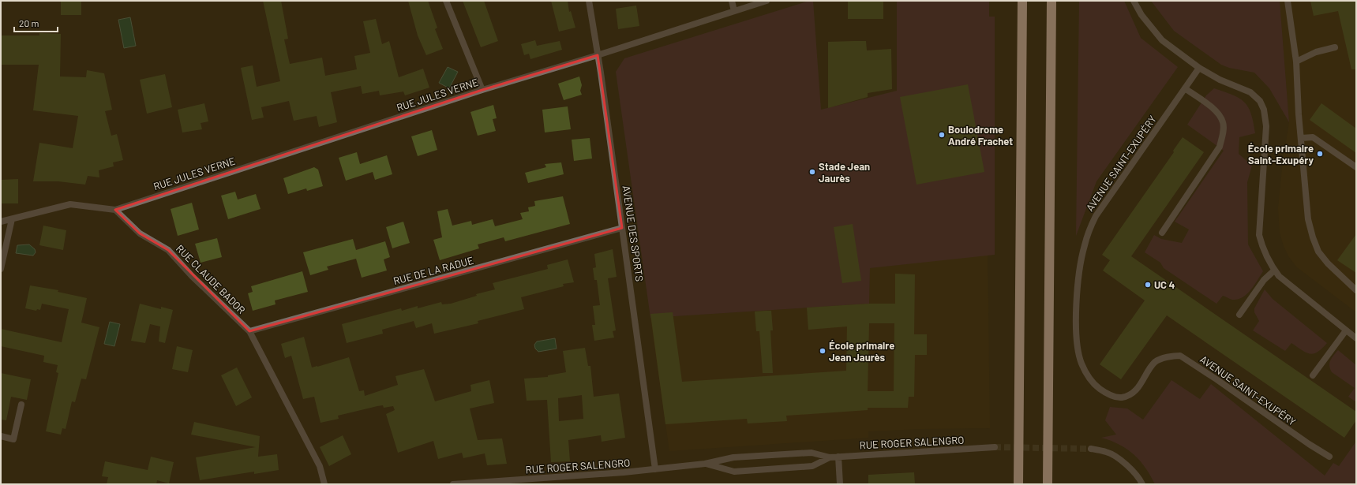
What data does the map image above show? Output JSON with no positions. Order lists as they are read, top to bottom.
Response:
{
  "streets": {
    "street": [
      "RUE JULES VERNE",
      "AVENUE SAINT-EXUPÉRY",
      "AVENUE DES SPORTS",
      "RUE DE LA RADUE",
      "RUE CLAUDE BADOR",
      "RUE ROGER SALENGRO"
    ]
  },
  "crossings": [
    ["RUE JULES VERNE", "AVENUE DES SPORTS"],
    ["RUE JULES VERNE", "RUE CLAUDE BADOR"],
    ["AVENUE DES SPORTS", "RUE DE LA RADUE"],
    ["AVENUE DES SPORTS", "RUE ROGER SALENGRO"],
    ["RUE DE LA RADUE", "RUE CLAUDE BADOR"]
  ],
  "places": [
    "Boulodrome André Frachet",
    "École primaire Saint-Exupéry",
    "Stade Jean Jaurès",
    "UC 4",
    "École primaire Jean Jaurès"
  ],
  "scale_bar": "20 m"
}
